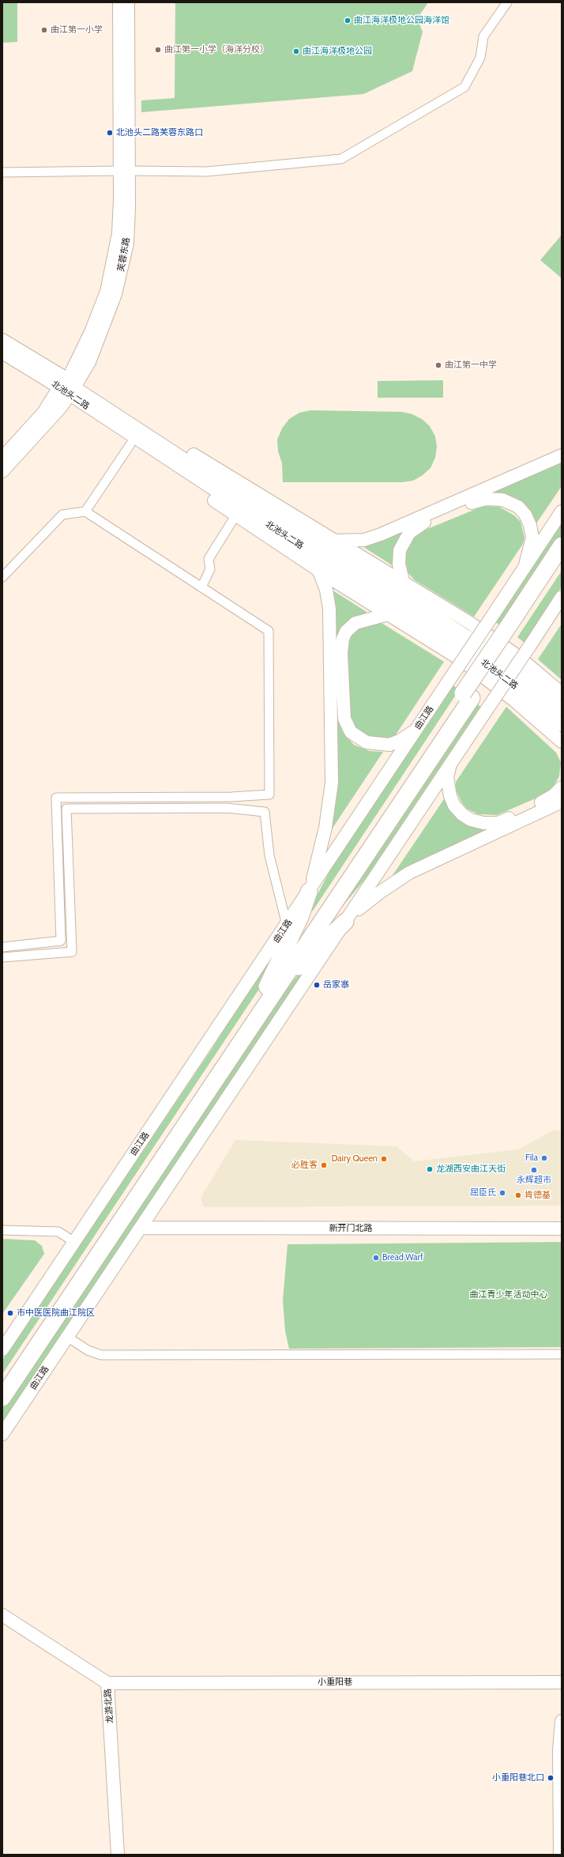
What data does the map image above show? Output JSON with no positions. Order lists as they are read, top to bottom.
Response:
{
  "streets": {
    "highway": ["曲江路"],
    "main road": [
      "芙蓉东路",
      "北池头二路",
      "新开门北路",
      "小重阳巷",
      "龙游北路"
    ]
  },
  "crossings": [
    ["芙蓉东路", "北池头二路"],
    ["曲江路", "新开门北路"],
    ["小重阳巷", "龙游北路"]
  ],
  "parks": ["曲江青少年活动中心"],
  "places": [
    "曲江海洋极地公园海洋馆",
    "曲江第一小学",
    "曲江第一小学（海洋分校）",
    "曲江海洋极地公园",
    "北池头二路芙蓉东路口",
    "曲江第一中学",
    "岳家寨",
    "Fila",
    "Dairy Queen",
    "必胜客",
    "龙湖西安曲江天街",
    "永辉超市",
    "屈臣氏",
    "肯德基",
    "Bread Warf",
    "市中医医院曲江院区",
    "小重阳巷北口"
  ]
}
